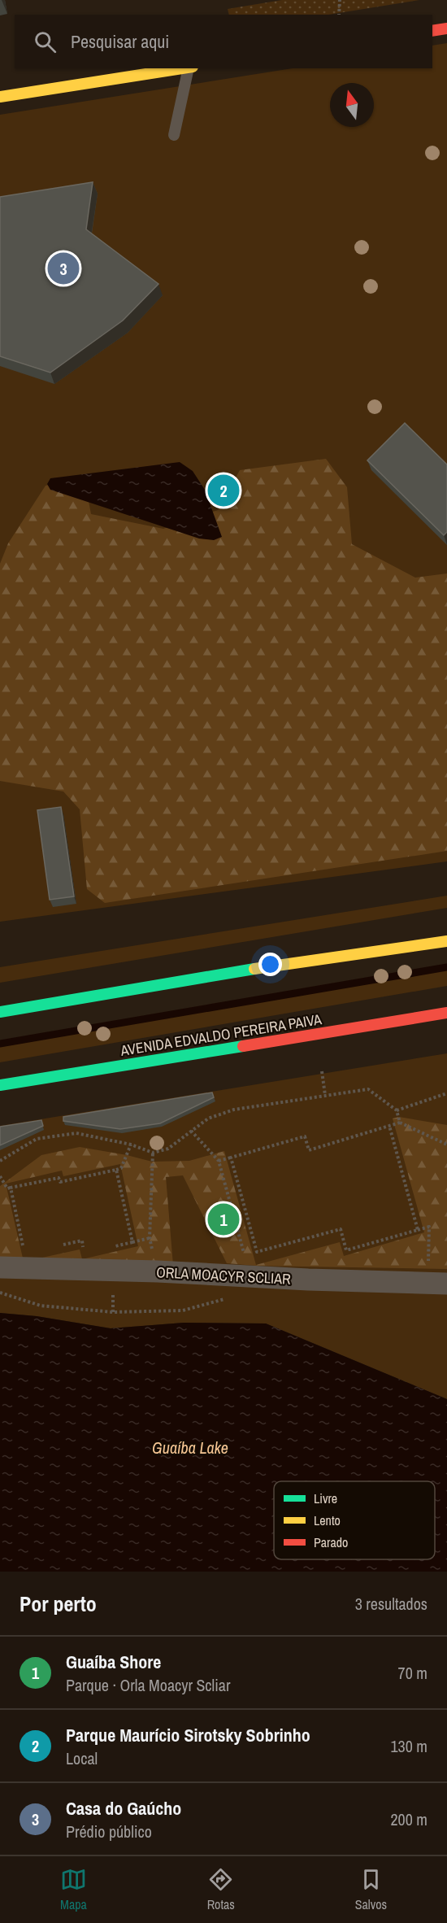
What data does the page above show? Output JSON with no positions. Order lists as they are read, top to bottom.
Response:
{
  "streets": {
    "main road": ["AVENIDA EDVALDO PEREIRA PAIVA"],
    "street": ["ORLA MOACYR SCLIAR"]
  },
  "water": ["Guaíba Lake"],
  "legend": ["Livre", "Lento", "Parado"],
  "north": "top",
  "page": {
    "search": "Pesquisar aqui",
    "pins": ["3", "2", "1"],
    "heading": ["Por perto", "3 resultados"],
    "list": [
      {
        "mark": "1",
        "name": "Guaíba Shore",
        "note": "Parque · Orla Moacyr Scliar",
        "value": "70 m"
      },
      {
        "mark": "2",
        "name": "Parque Maurício Sirotsky Sobrinho",
        "note": "Local",
        "value": "130 m"
      },
      {
        "mark": "3",
        "name": "Casa do Gaúcho",
        "note": "Prédio público",
        "value": "200 m"
      }
    ],
    "nav": ["Mapa", "Rotas", "Salvos"]
  }
}
